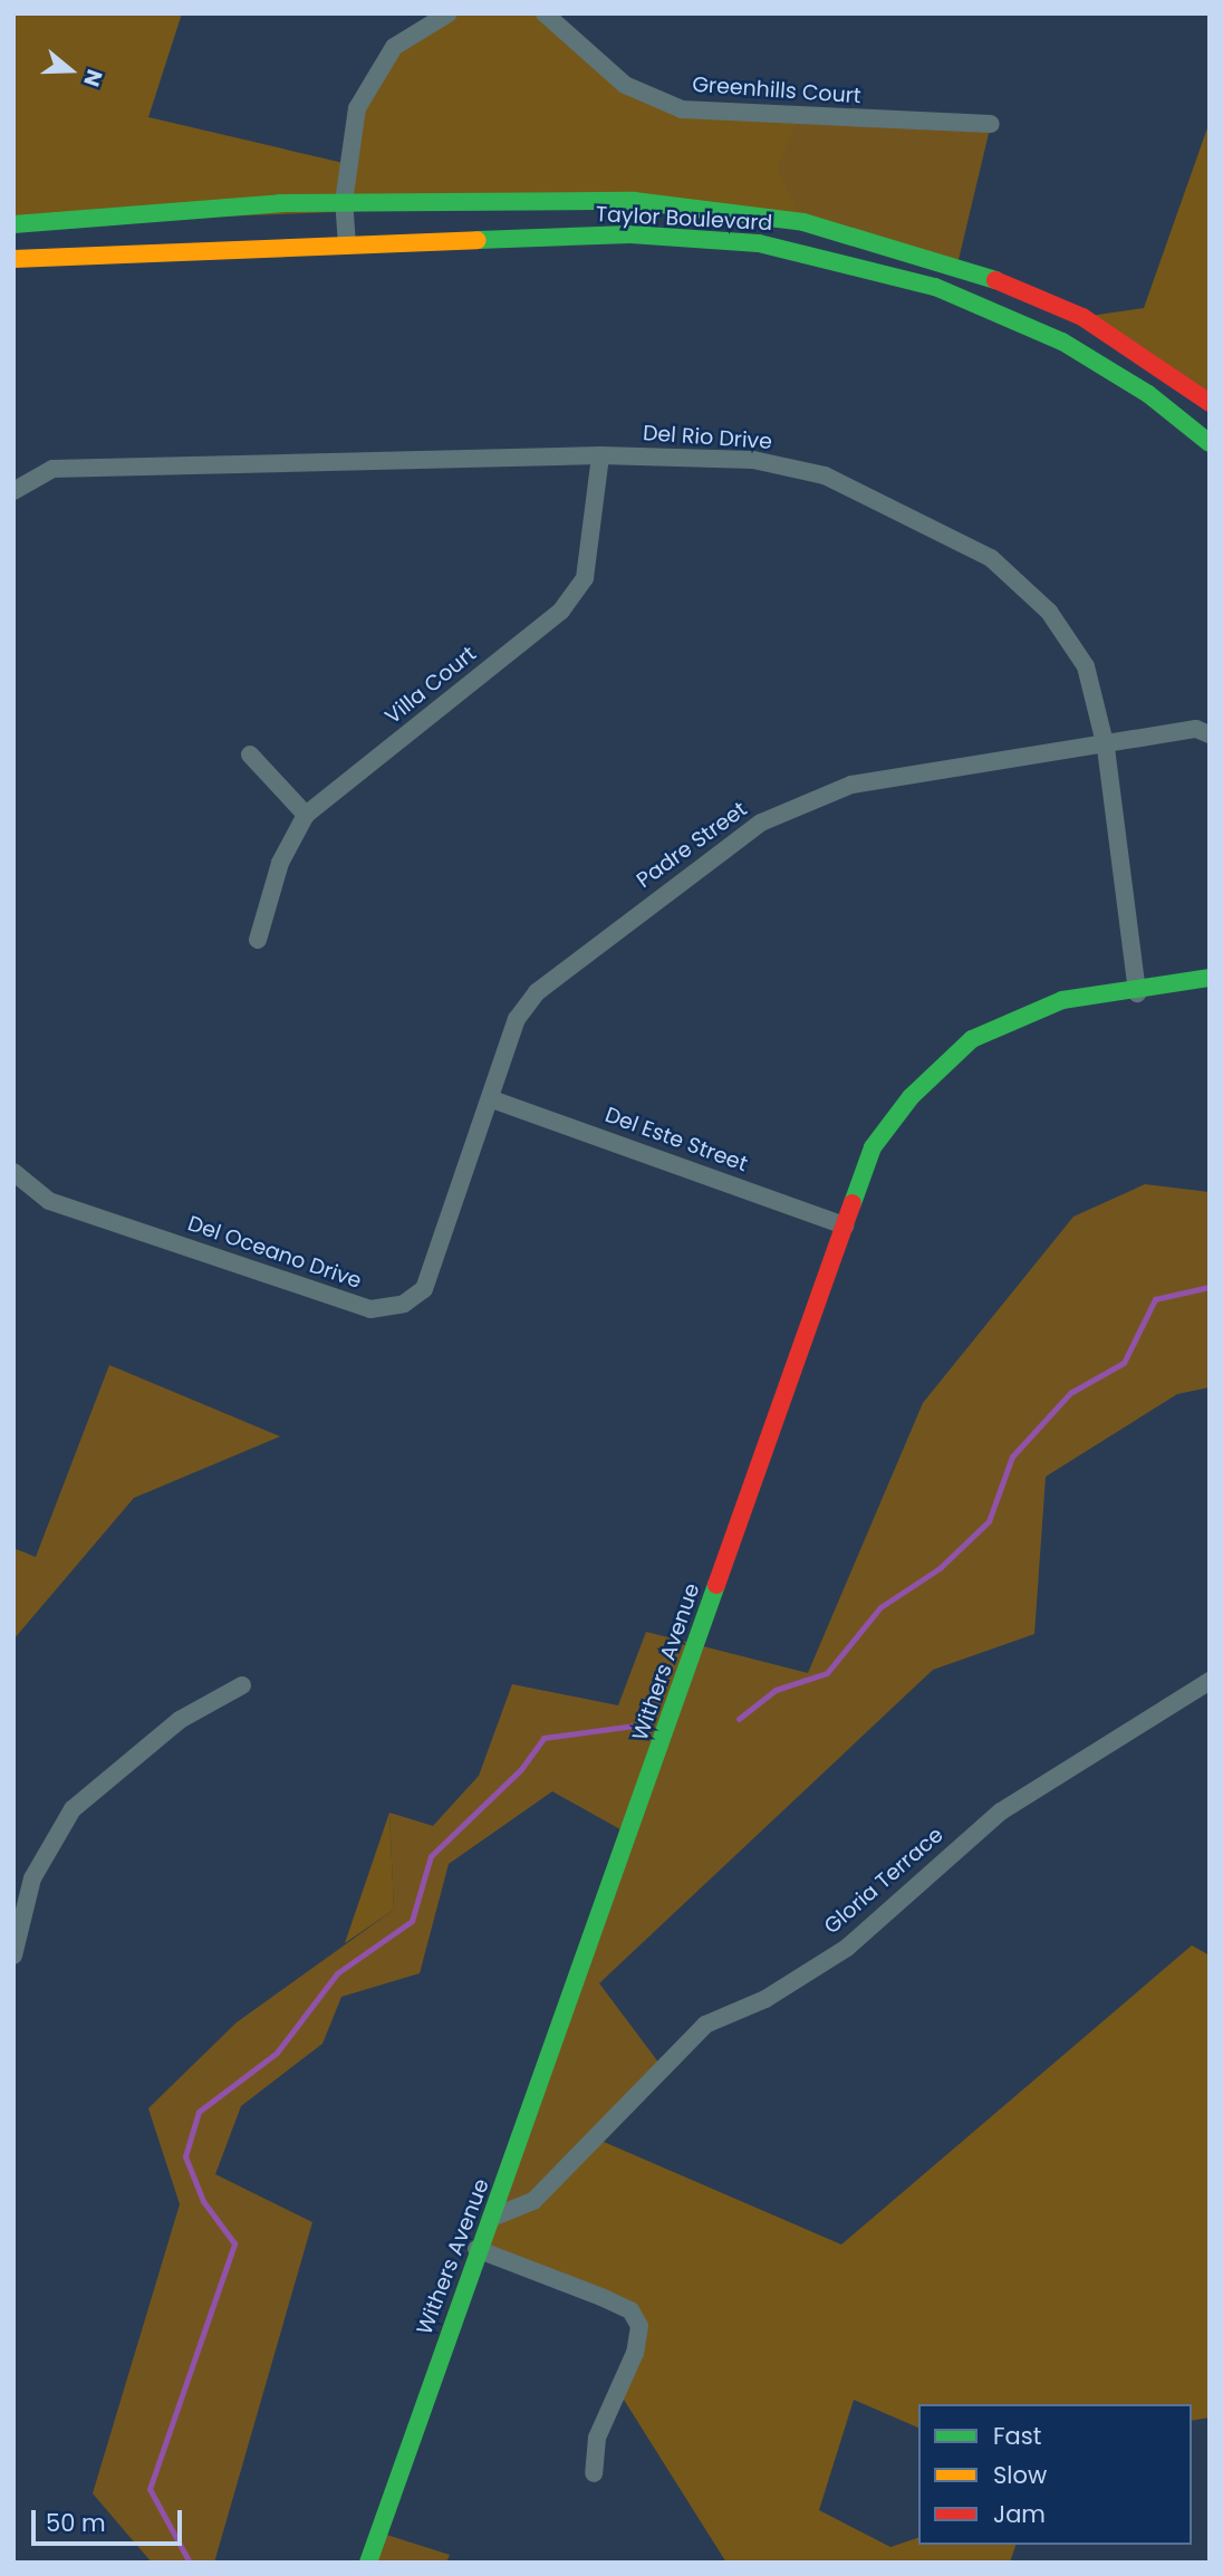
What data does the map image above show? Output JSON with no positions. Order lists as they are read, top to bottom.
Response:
{
  "streets": {
    "main road": ["Taylor Boulevard", "Withers Avenue"],
    "street": [
      "Greenhills Court",
      "Del Rio Drive",
      "Villa Court",
      "Padre Street",
      "Del Este Street",
      "Del Oceano Drive",
      "Gloria Terrace"
    ]
  },
  "crossings": [
    ["Del Rio Drive", "Villa Court"],
    ["Del Rio Drive", "Padre Street"],
    ["Del Rio Drive", "Withers Avenue"],
    ["Padre Street", "Del Este Street"],
    ["Padre Street", "Del Oceano Drive"],
    ["Del Este Street", "Del Oceano Drive"],
    ["Del Este Street", "Withers Avenue"],
    ["Withers Avenue", "Gloria Terrace"]
  ],
  "legend": ["Fast", "Slow", "Jam"],
  "scale_bar": "50 m",
  "north": "right"
}
